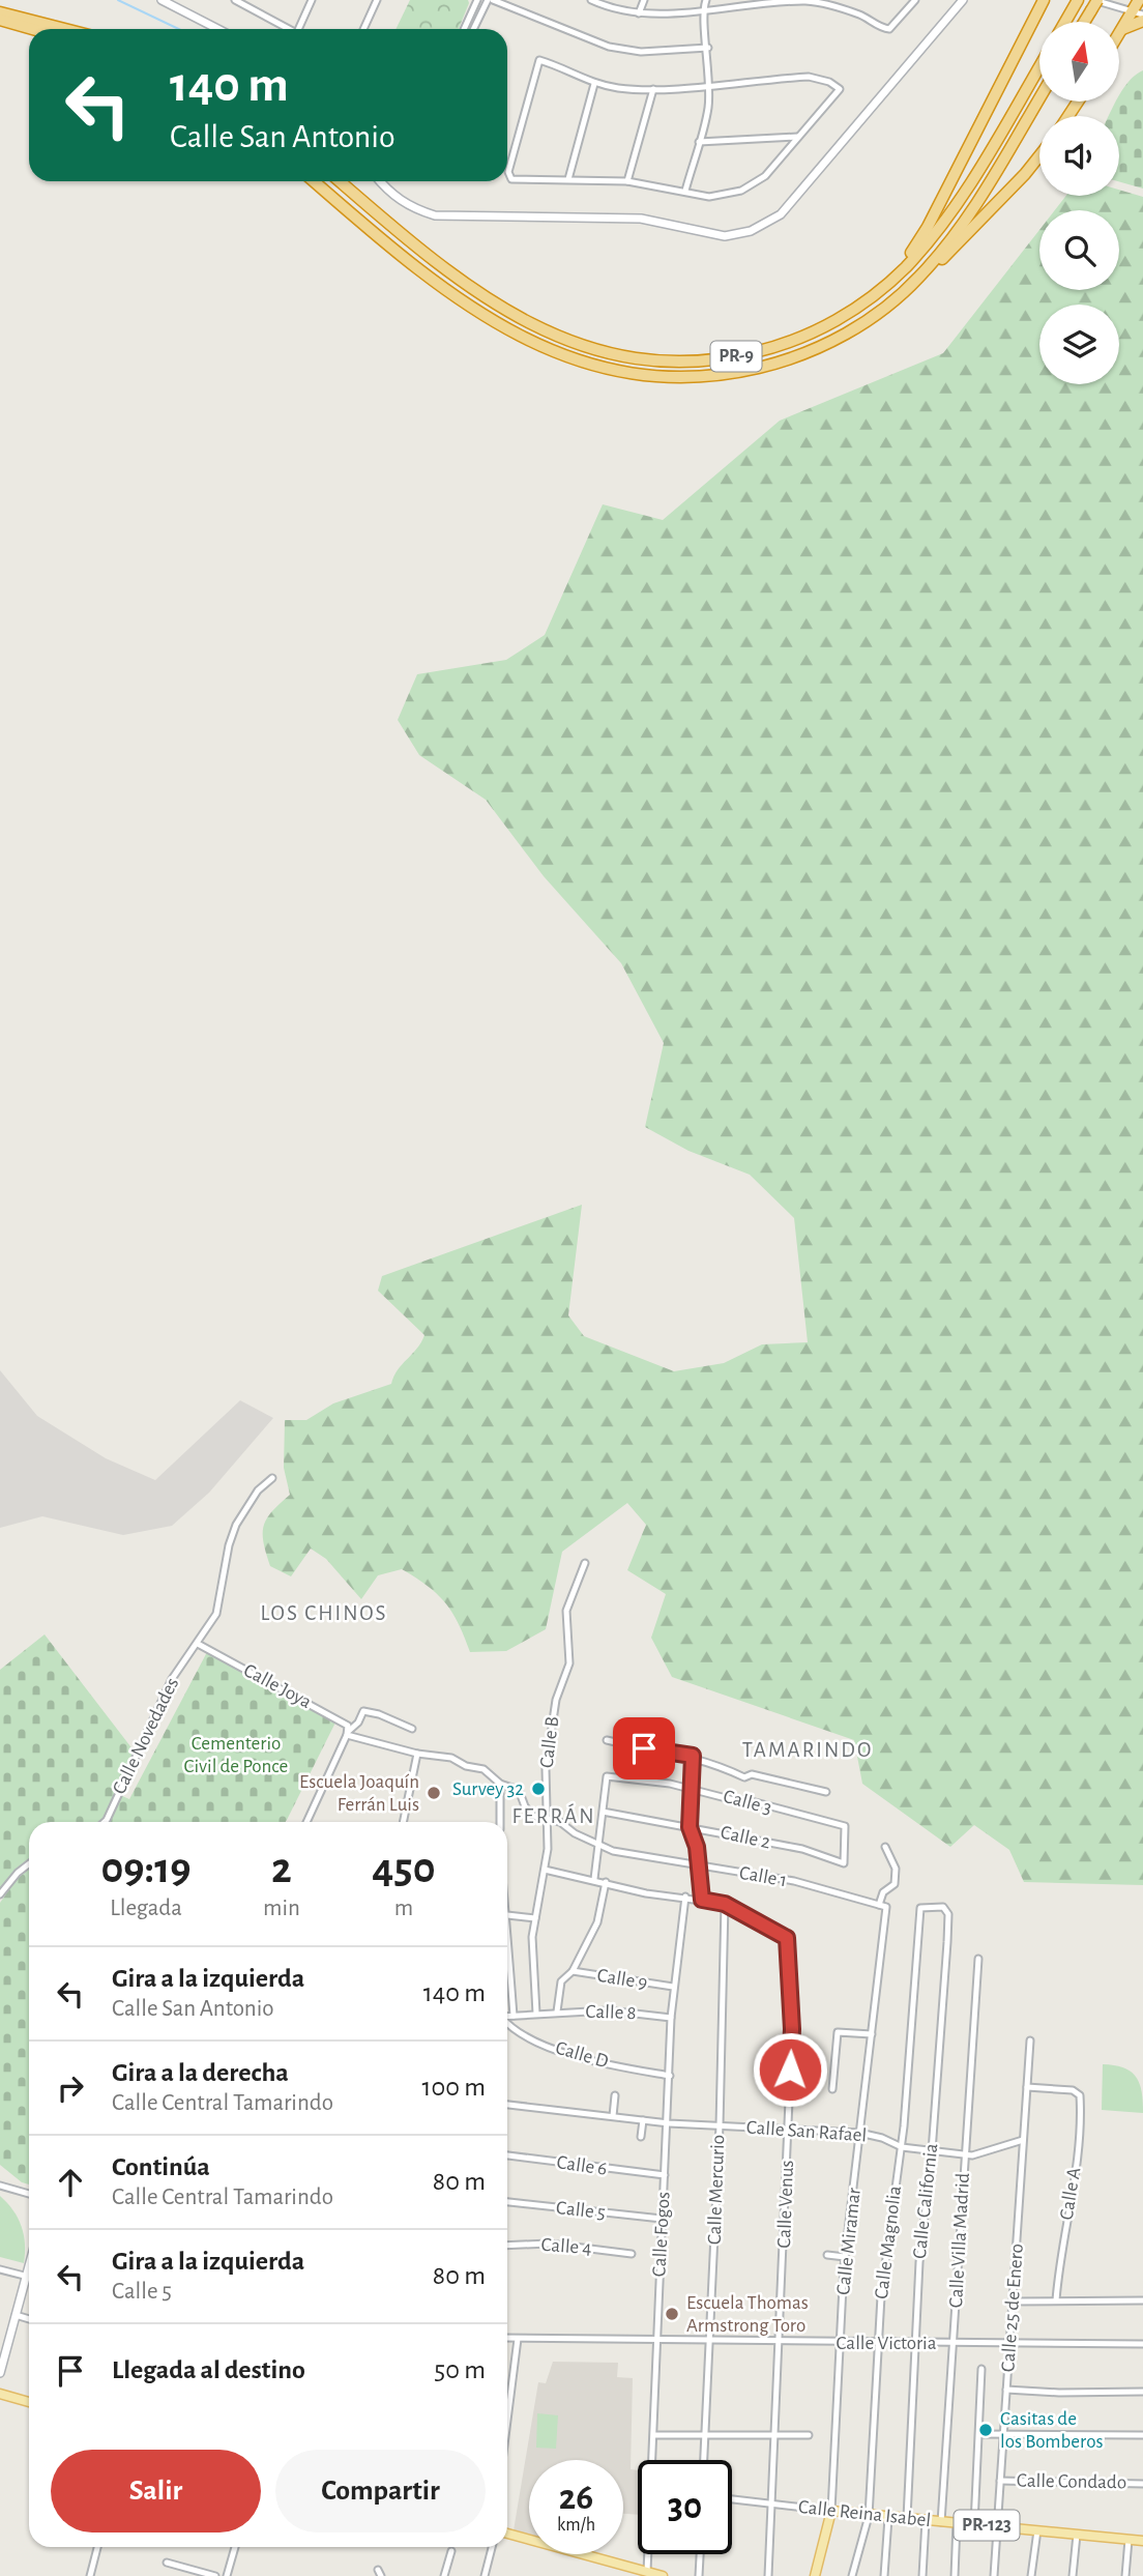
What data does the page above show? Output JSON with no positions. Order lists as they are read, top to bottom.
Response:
{
  "streets": {
    "highway": ["PR-9"],
    "main road": ["Calle Miramar", "Calle Reina Isabel", "PR-123"],
    "street": [
      "Calle Joya",
      "Calle Novedades",
      "Calle B",
      "Calle 3",
      "Calle 2",
      "Calle 1",
      "Calle 9",
      "Calle 8",
      "Calle D",
      "Calle San Rafael",
      "Calle 6",
      "Calle Mercurio",
      "Calle A",
      "Calle California",
      "Calle Venus",
      "Calle 5",
      "Calle Fogos",
      "Calle Villa Madrid",
      "Calle Magnolia",
      "Calle 4",
      "Calle 25 de Enero",
      "Calle Victoria",
      "Calle Condado"
    ]
  },
  "crossings": [
    ["Calle Joya", "Calle Novedades"],
    ["Calle B", "Calle 1"],
    ["Calle B", "Calle 8"],
    ["Calle 3", "Calle 2"],
    ["Calle 1", "Calle Miramar"],
    ["Calle 9", "Calle Fogos"],
    ["Calle 8", "Calle Fogos"],
    ["Calle D", "Calle Fogos"],
    ["Calle San Rafael", "Calle Mercurio"],
    ["Calle San Rafael", "Calle California"],
    ["Calle San Rafael", "Calle Venus"],
    ["Calle San Rafael", "Calle Fogos"],
    ["Calle San Rafael", "Calle Villa Madrid"],
    ["Calle San Rafael", "Calle Miramar"],
    ["Calle San Rafael", "Calle Magnolia"],
    ["Calle San Rafael", "Calle 25 de Enero"],
    ["Calle 6", "Calle Fogos"],
    ["Calle Mercurio", "Calle Venus"],
    ["Calle Mercurio", "Calle Victoria"],
    ["Calle A", "Calle 25 de Enero"],
    ["Calle California", "Calle Magnolia"],
    ["Calle California", "Calle Victoria"],
    ["Calle California", "Calle Reina Isabel"],
    ["Calle Venus", "Calle Victoria"],
    ["Calle Venus", "Calle Reina Isabel"],
    ["Calle 5", "Calle Fogos"],
    ["Calle Fogos", "Calle Victoria"],
    ["Calle Villa Madrid", "Calle Victoria"],
    ["Calle Villa Madrid", "Calle Reina Isabel"],
    ["Calle Miramar", "Calle Victoria"],
    ["Calle Miramar", "Calle Reina Isabel"],
    ["Calle Magnolia", "Calle Victoria"],
    ["Calle Magnolia", "Calle Reina Isabel"],
    ["Calle 25 de Enero", "Calle Victoria"],
    ["Calle 25 de Enero", "Calle Condado"],
    ["Calle 25 de Enero", "Calle Reina Isabel"]
  ],
  "districts": ["LOS CHINOS", "TAMARINDO", "FERRÁN"],
  "parks": ["Cementerio Civil de Ponce"],
  "places": [
    "Survey 32",
    "Escuela Joaquín Ferrán Luis",
    "Escuela Thomas Armstrong Toro",
    "Casitas de los Bomberos"
  ],
  "north": "top",
  "page": {
    "turn": ["140 m", "Calle San Antonio"],
    "eta": [
      "09:19",
      "Llegada",
      "2",
      "min",
      "450",
      "m"
    ],
    "list": [
      {
        "name": "Gira a la izquierda",
        "note": "Calle San Antonio",
        "value": "140 m"
      },
      {
        "name": "Gira a la derecha",
        "note": "Calle Central Tamarindo",
        "value": "100 m"
      },
      {
        "name": "Continúa",
        "note": "Calle Central Tamarindo",
        "value": "80 m"
      },
      {
        "name": "Gira a la izquierda",
        "note": "Calle 5",
        "value": "80 m"
      },
      {
        "name": "Llegada al destino",
        "value": "50 m"
      }
    ],
    "buttons": ["Salir", "Compartir"],
    "speed": "26 km/h",
    "limit": "30"
  }
}
